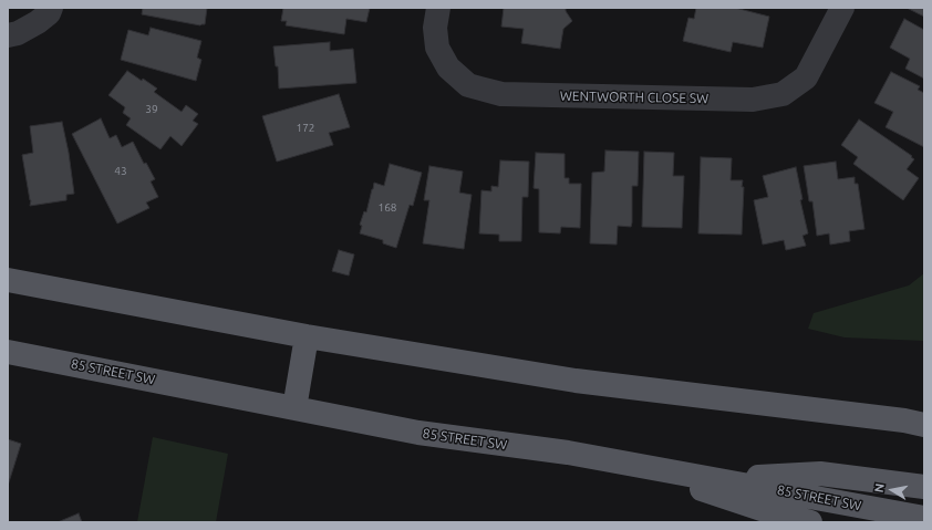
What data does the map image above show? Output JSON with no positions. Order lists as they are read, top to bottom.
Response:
{
  "streets": {
    "main road": ["85 STREET SW"],
    "street": ["WENTWORTH CLOSE SW"]
  },
  "house_numbers": [
    "39",
    "172",
    "43",
    "168"
  ],
  "north": "left"
}
